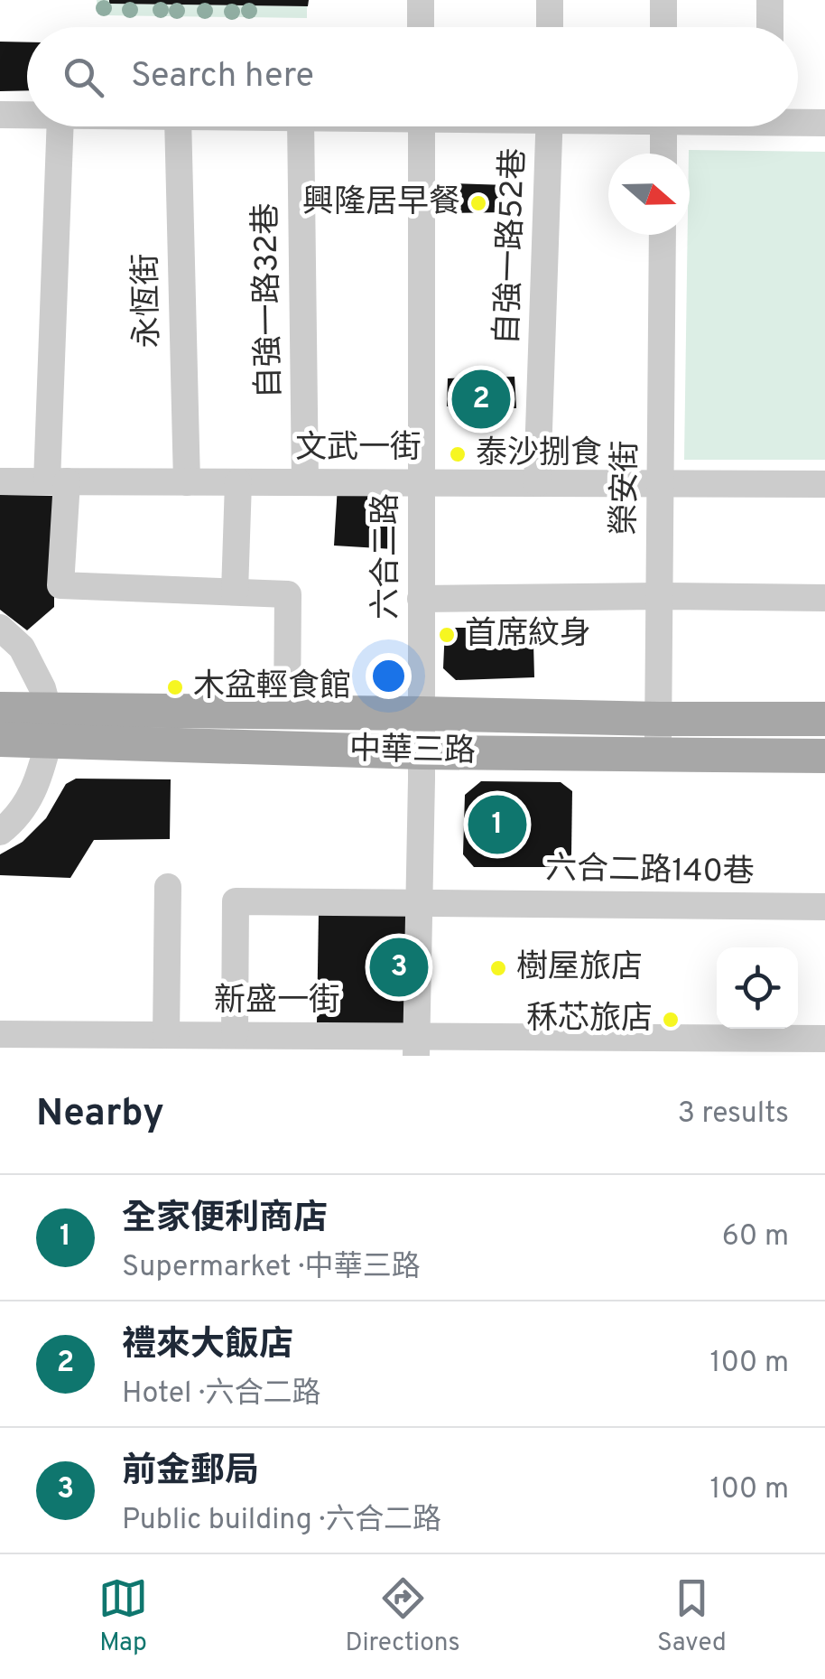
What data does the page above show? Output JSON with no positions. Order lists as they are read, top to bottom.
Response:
{
  "streets": {
    "main road": ["中華三路"],
    "street": [
      "自強一路52巷",
      "永恆街",
      "自強一路32巷",
      "文武一街",
      "榮安街",
      "六合二路",
      "六合二路140巷",
      "新盛一街"
    ]
  },
  "crossings": [
    ["自強一路52巷", "文武一街"],
    ["永恆街", "文武一街"],
    ["自強一路32巷", "文武一街"],
    ["文武一街", "榮安街"],
    ["文武一街", "六合二路"],
    ["榮安街", "中華三路"],
    ["六合二路", "中華三路"],
    ["六合二路", "六合二路140巷"],
    ["六合二路", "新盛一街"],
    ["六合二路140巷", "新盛一街"]
  ],
  "places": [
    "興隆居早餐",
    "泰沙捌食",
    "首席紋身",
    "木盆輕食館",
    "樹屋旅店",
    "秝芯旅店"
  ],
  "north": "right",
  "page": {
    "search": "Search here",
    "pins": ["2", "1", "3"],
    "heading": ["Nearby", "3 results"],
    "list": [
      {
        "mark": "1",
        "name": "全家便利商店",
        "note": "Supermarket · 中華三路",
        "value": "60 m"
      },
      {
        "mark": "2",
        "name": "禮來大飯店",
        "note": "Hotel · 六合二路",
        "value": "100 m"
      },
      {
        "mark": "3",
        "name": "前金郵局",
        "note": "Public building · 六合二路",
        "value": "100 m"
      }
    ],
    "nav": ["Map", "Directions", "Saved"]
  }
}
